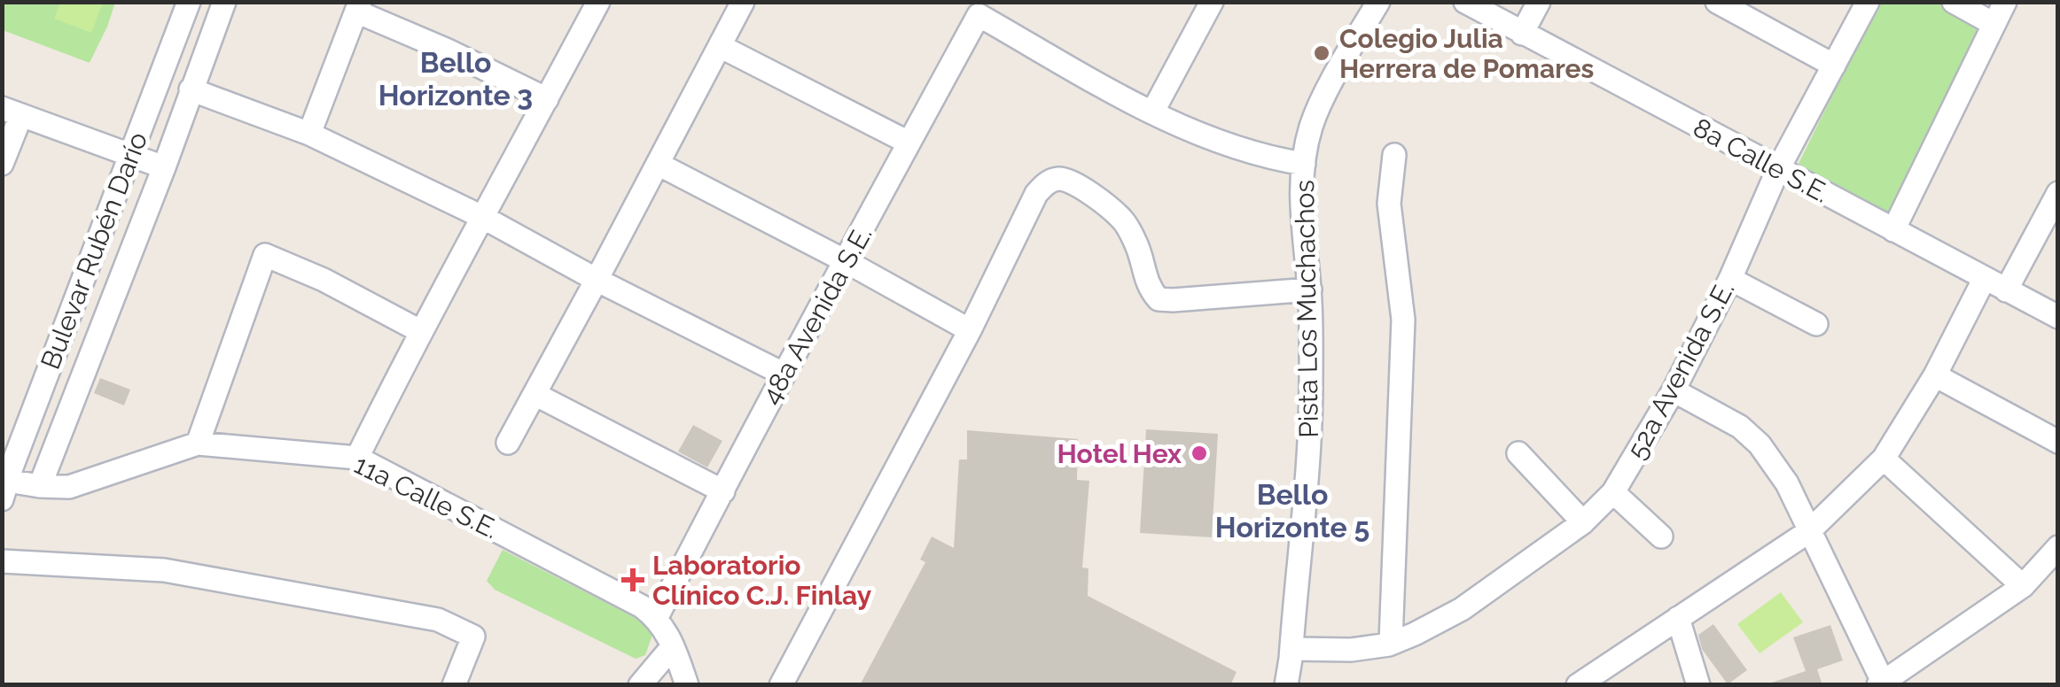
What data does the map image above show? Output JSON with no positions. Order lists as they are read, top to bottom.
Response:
{
  "streets": {
    "street": [
      "8a Calle S.E.",
      "Bulevar Rubén Darío",
      "Pista Los Muchachos",
      "48a Avenida S.E.",
      "52a Avenida S.E.",
      "11a Calle S.E."
    ]
  },
  "crossings": [
    ["8a Calle S.E.", "52a Avenida S.E."],
    ["Bulevar Rubén Darío", "11a Calle S.E."],
    ["Pista Los Muchachos", "52a Avenida S.E."],
    ["48a Avenida S.E.", "11a Calle S.E."]
  ],
  "districts": ["Bello Horizonte 3", "Bello Horizonte 5"],
  "places": {
    "other": ["Colegio Julia Herrera de Pomares", "Hotel Hex"],
    "health": ["Laboratorio Clínico C.J. Finlay"]
  }
}
